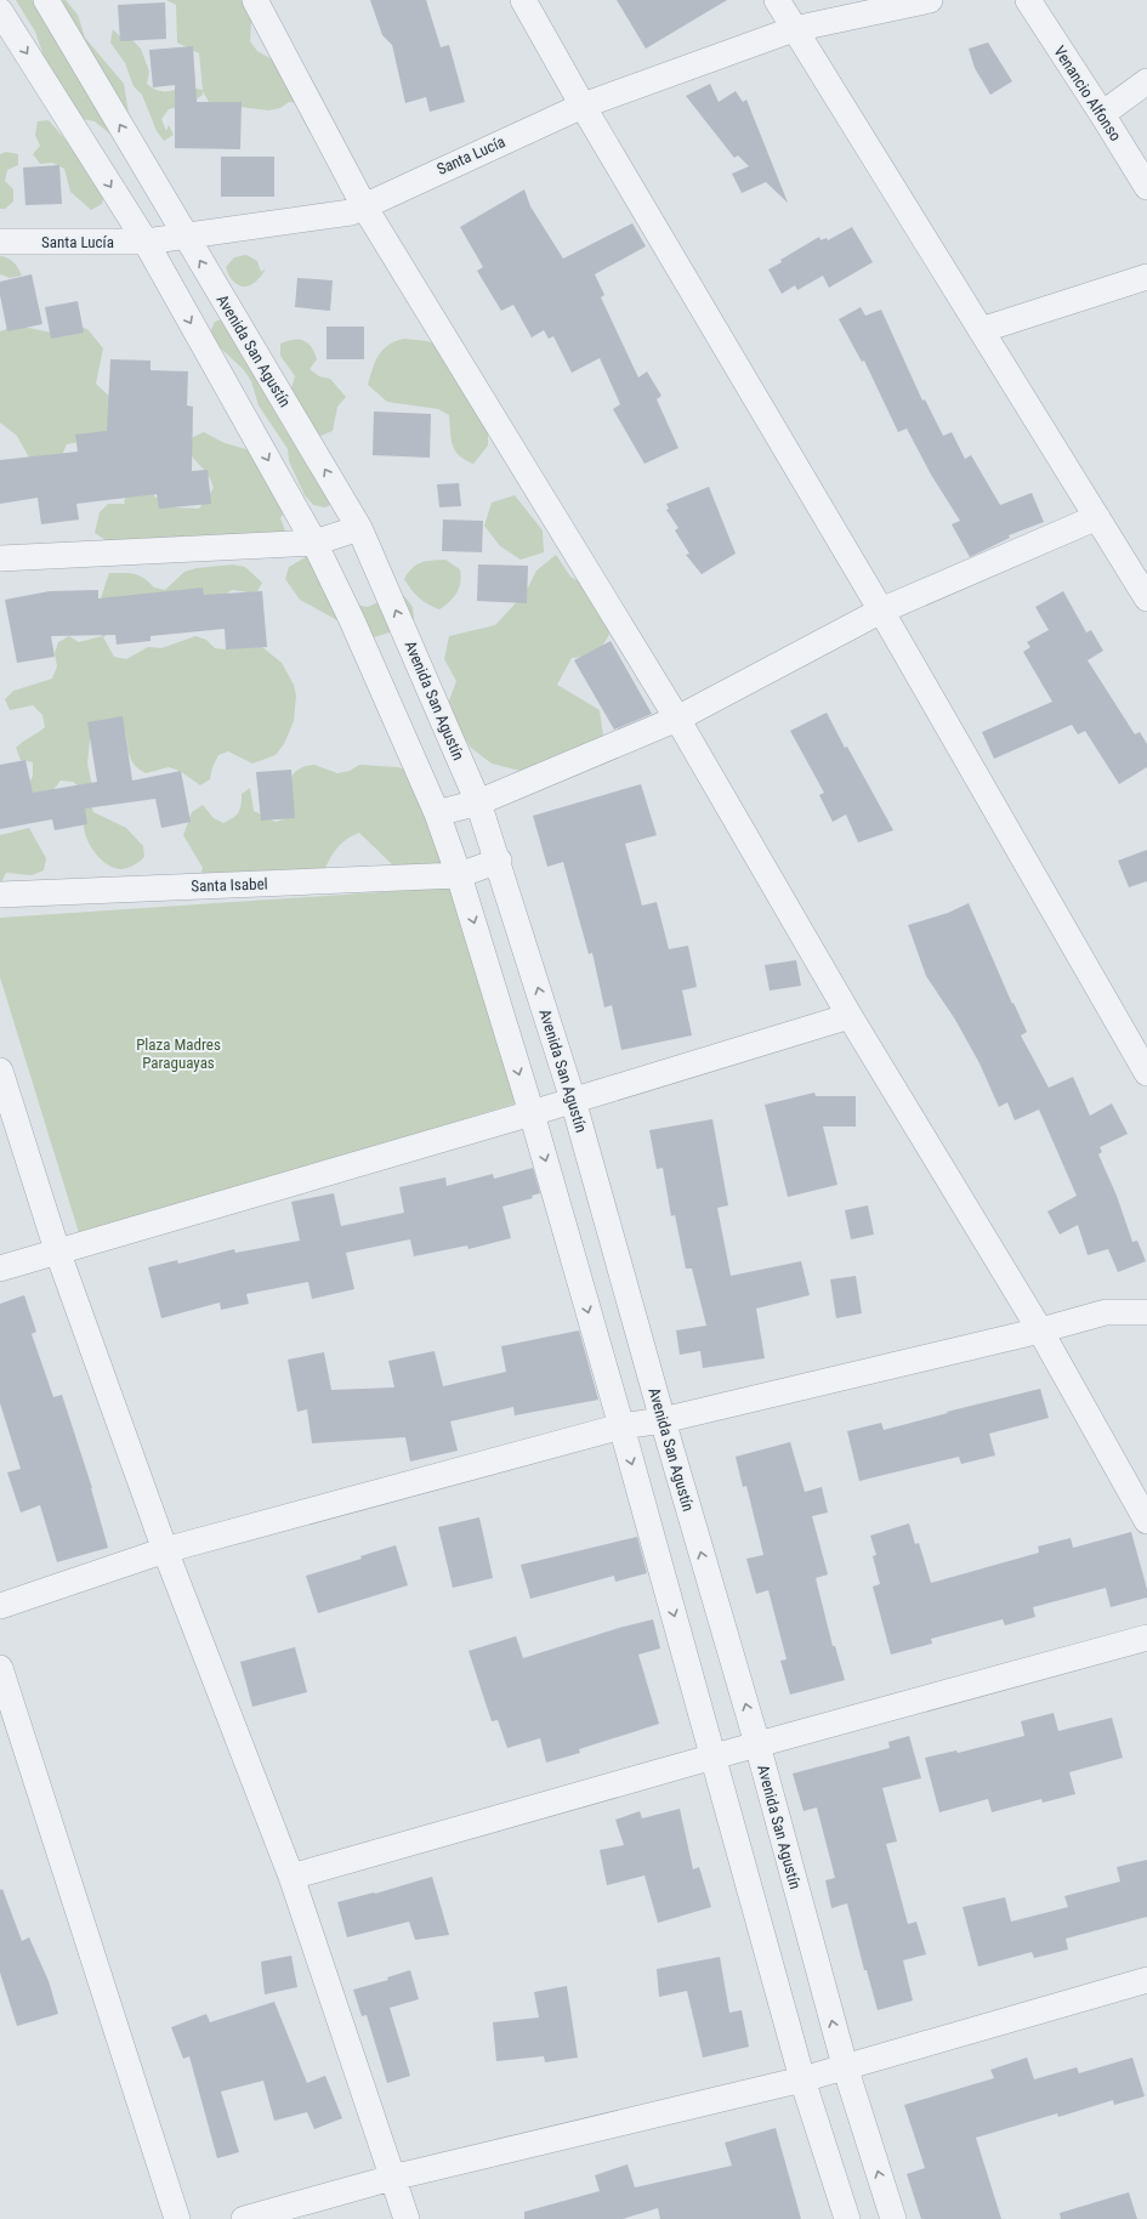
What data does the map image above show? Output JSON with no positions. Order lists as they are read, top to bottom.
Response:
{
  "streets": {
    "street": [
      "Venancio Alfonso",
      "Santa Lucía",
      "Avenida San Agustín",
      "Santa Isabel"
    ]
  },
  "crossings": [
    ["Santa Lucía", "Avenida San Agustín"],
    ["Avenida San Agustín", "Santa Isabel"]
  ],
  "parks": ["Plaza Madres Paraguayas"]
}
